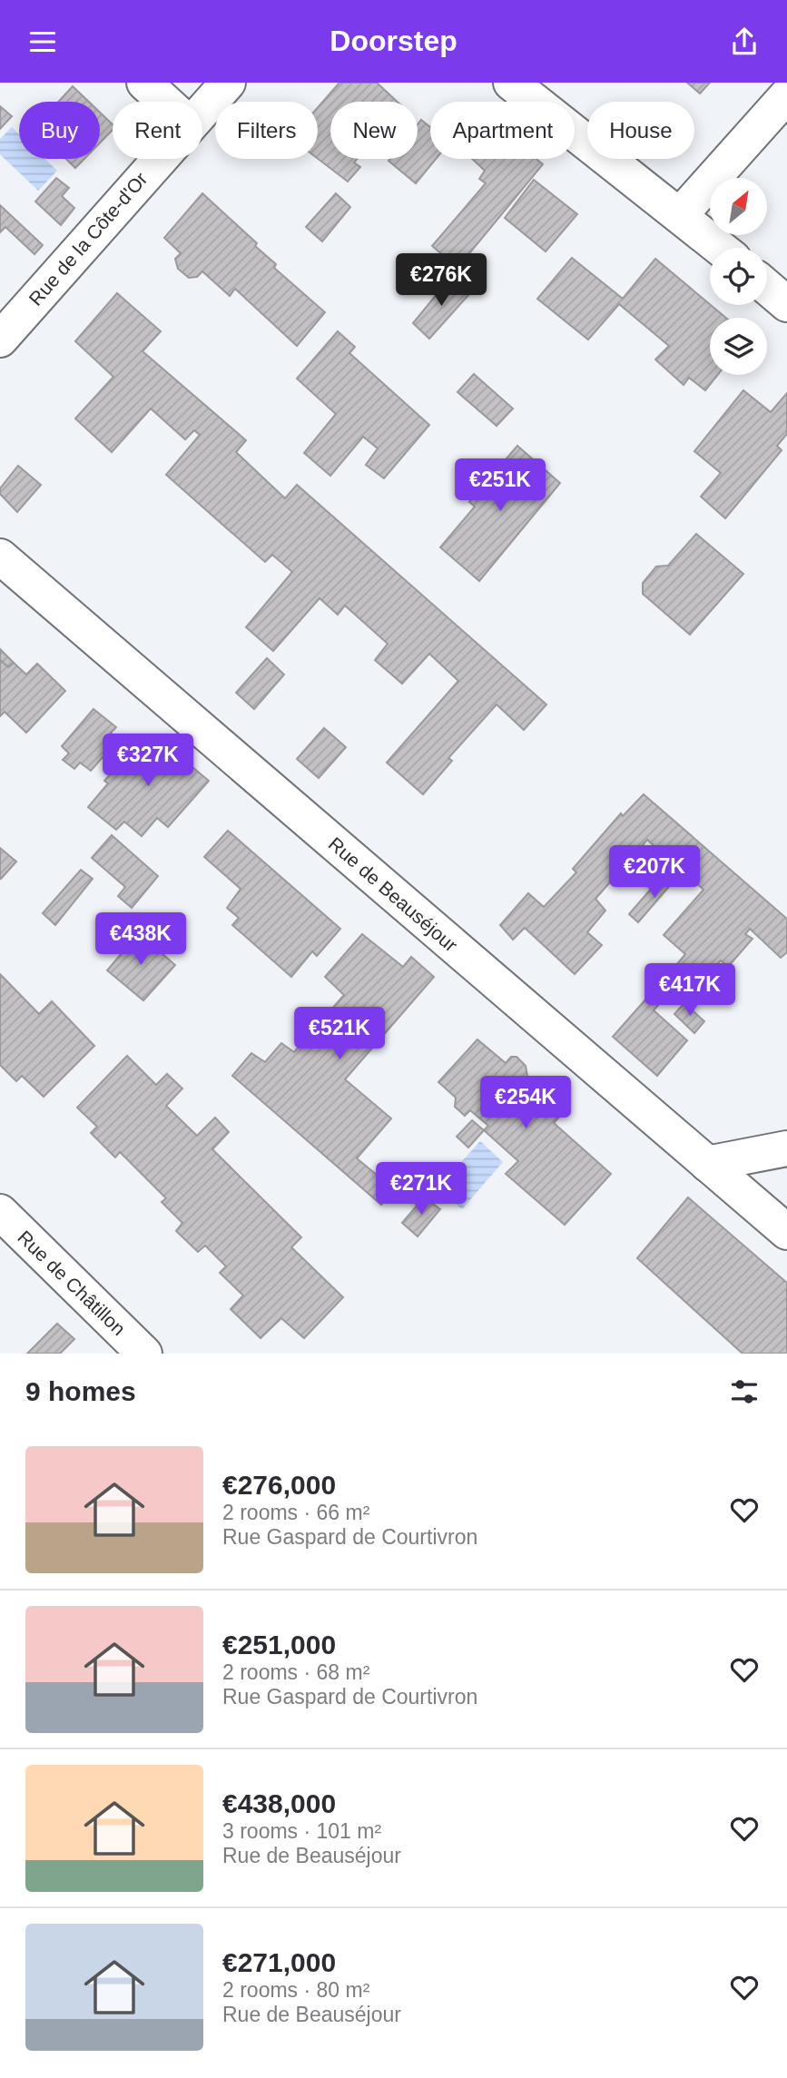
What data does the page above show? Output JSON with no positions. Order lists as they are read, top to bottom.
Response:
{
  "streets": {
    "street": ["Rue de la Côte-d'Or", "Rue de Beauséjour", "Rue de Châtillon"]
  },
  "north": "top right",
  "page": {
    "header": "Doorstep",
    "chip": [
      "Buy",
      "Rent",
      "Filters",
      "New",
      "Apartment",
      "House"
    ],
    "price": [
      "€276K",
      "€251K",
      "€327K",
      "€207K",
      "€438K",
      "€417K",
      "€521K",
      "€254K",
      "€271K"
    ],
    "heading": "9 homes",
    "list": [
      {
        "name": "€276,000",
        "note": "2 rooms · 66 m² · Rue Gaspard de Courtivron"
      },
      {
        "name": "€251,000",
        "note": "2 rooms · 68 m² · Rue Gaspard de Courtivron"
      },
      {
        "name": "€438,000",
        "note": "3 rooms · 101 m² · Rue de Beauséjour"
      },
      {
        "name": "€271,000",
        "note": "2 rooms · 80 m² · Rue de Beauséjour"
      }
    ]
  }
}
